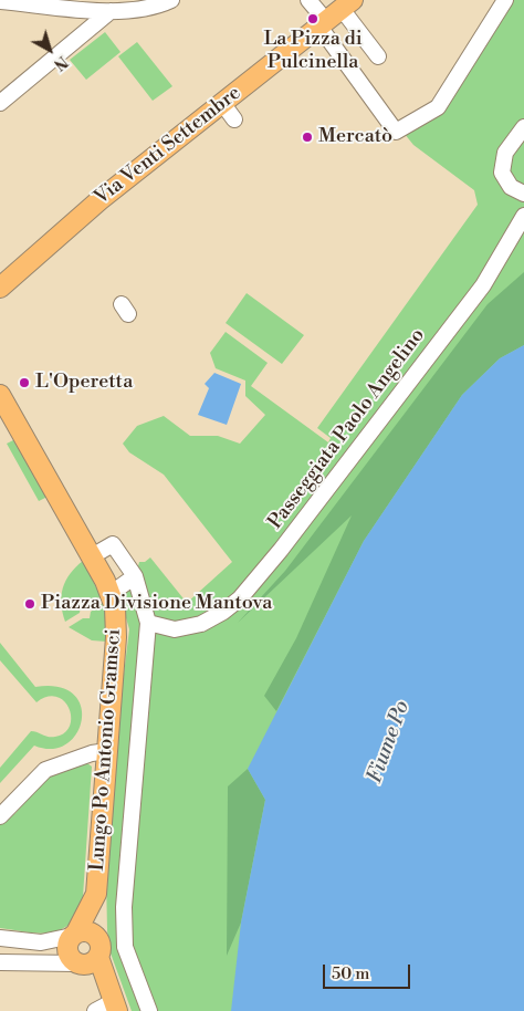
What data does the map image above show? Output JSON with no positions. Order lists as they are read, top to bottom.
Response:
{
  "streets": {
    "main road": ["Via Venti Settembre", "Lungo Po Antonio Gramsci"],
    "street": ["Passeggiata Paolo Angelino"]
  },
  "water": ["Fiume Po"],
  "places": [
    "La Pizza di Pulcinella",
    "Mercatò",
    "L'Operetta",
    "Piazza Divisione Mantova"
  ],
  "scale_bar": "50 m",
  "north": "bottom right"
}
